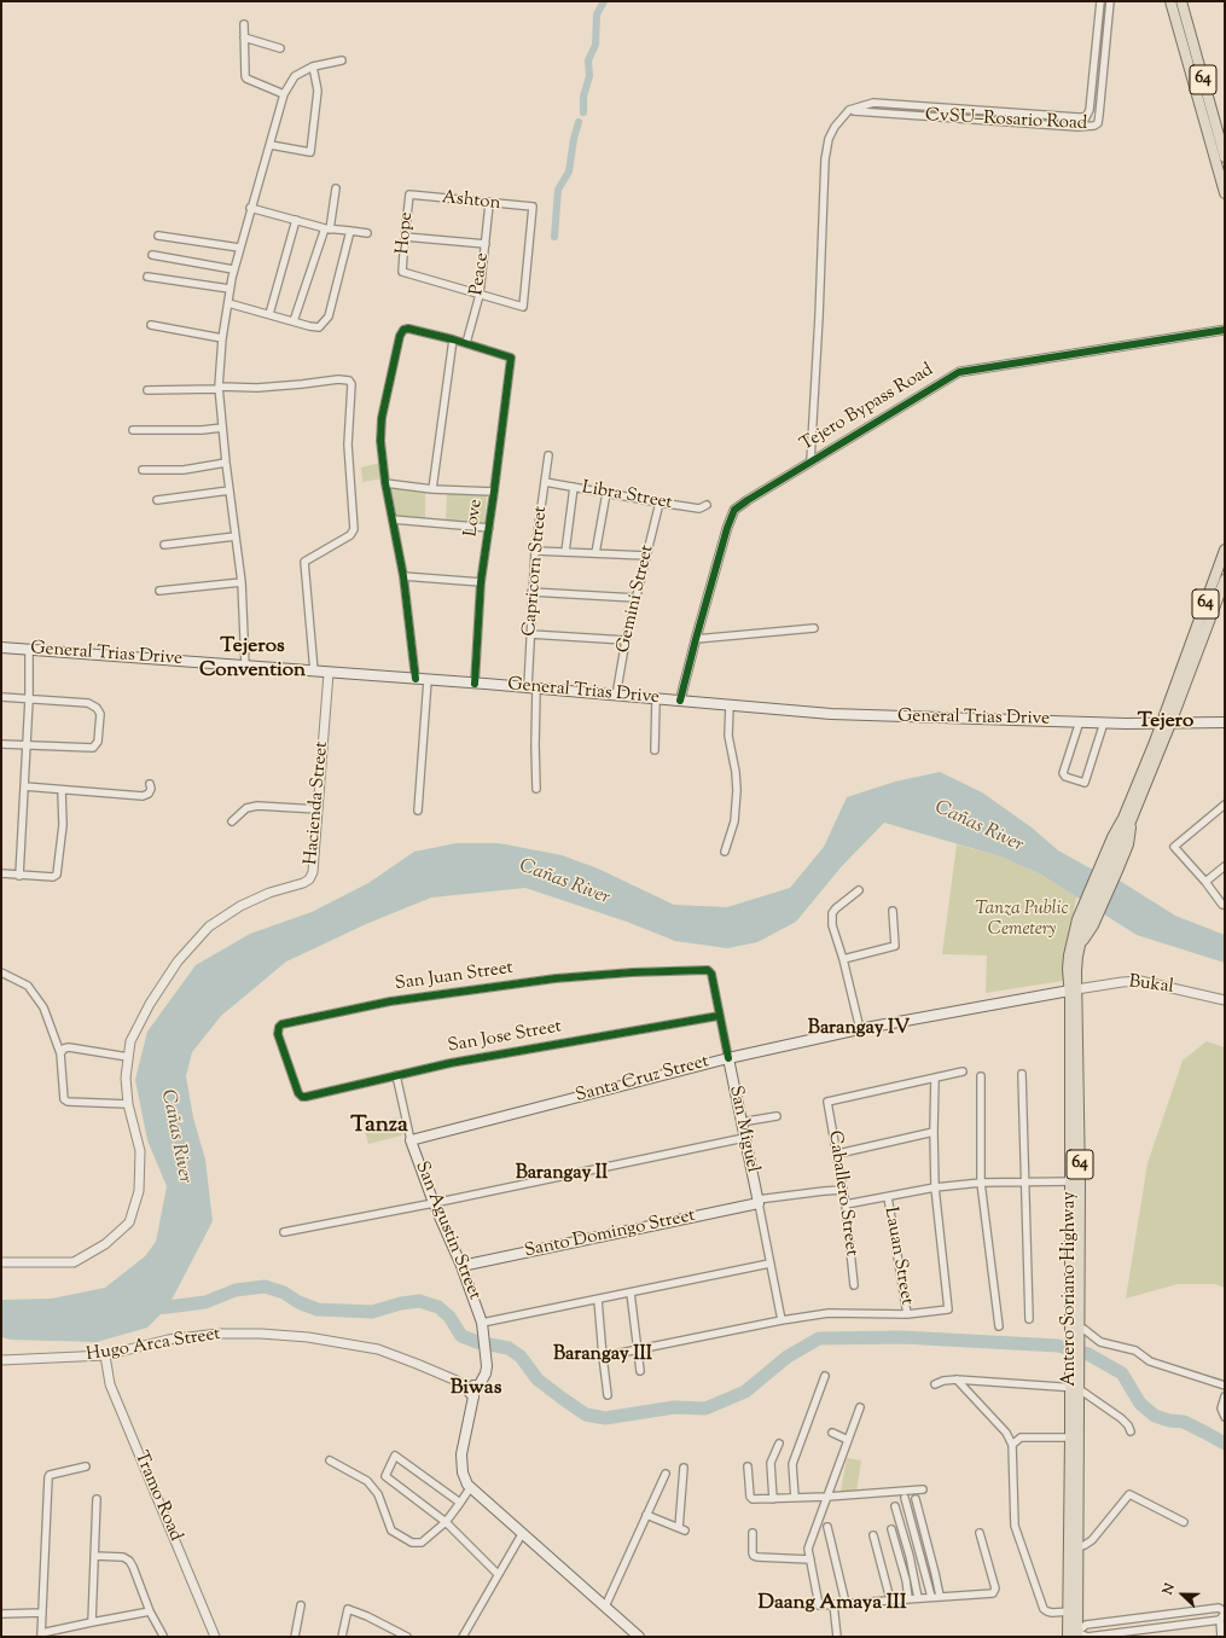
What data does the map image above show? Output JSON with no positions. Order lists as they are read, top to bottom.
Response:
{
  "streets": {
    "main road": [
      "64",
      "General Trias Drive",
      "Santa Cruz Street",
      "San Miguel",
      "San Agustin Street",
      "Santo Domingo Street",
      "Antero Soriano Highway"
    ],
    "street": [
      "CvSU–Rosario Road",
      "Ashton",
      "Hope",
      "Peace",
      "Tejero Bypass Road",
      "Libra Street",
      "Love",
      "Capricorn Street",
      "Gemini Street",
      "Hacienda Street",
      "San Juan Street",
      "Bukal",
      "San Jose Street",
      "Caballero Street",
      "Lauan Street",
      "Hugo Arca Street",
      "Tramo Road"
    ]
  },
  "crossings": [
    ["Ashton", "Hope"],
    ["Ashton", "Peace"],
    ["Hope", "Peace"],
    ["Peace", "Love"],
    ["Tejero Bypass Road", "General Trias Drive"],
    ["Libra Street", "Capricorn Street"],
    ["Libra Street", "Gemini Street"],
    ["Love", "General Trias Drive"],
    ["Capricorn Street", "General Trias Drive"],
    ["Gemini Street", "General Trias Drive"],
    ["General Trias Drive", "Hacienda Street"],
    ["General Trias Drive", "Antero Soriano Highway"],
    ["San Juan Street", "San Jose Street"],
    ["San Juan Street", "San Miguel"],
    ["Bukal", "Santa Cruz Street"],
    ["Bukal", "Antero Soriano Highway"],
    ["San Jose Street", "San Miguel"],
    ["San Jose Street", "San Agustin Street"],
    ["Santa Cruz Street", "San Miguel"],
    ["Santa Cruz Street", "San Agustin Street"],
    ["Santa Cruz Street", "Antero Soriano Highway"],
    ["San Miguel", "Santo Domingo Street"],
    ["San Agustin Street", "Santo Domingo Street"],
    ["San Agustin Street", "Hugo Arca Street"],
    ["Hugo Arca Street", "Tramo Road"]
  ],
  "districts": [
    "Tejeros Convention",
    "Tejero",
    "Barangay IV",
    "Tanza",
    "Barangay II",
    "Barangay III",
    "Biwas",
    "Daang Amaya III"
  ],
  "water": ["Cañas River"],
  "parks": ["Tanza Public Cemetery"],
  "north": "left"
}
